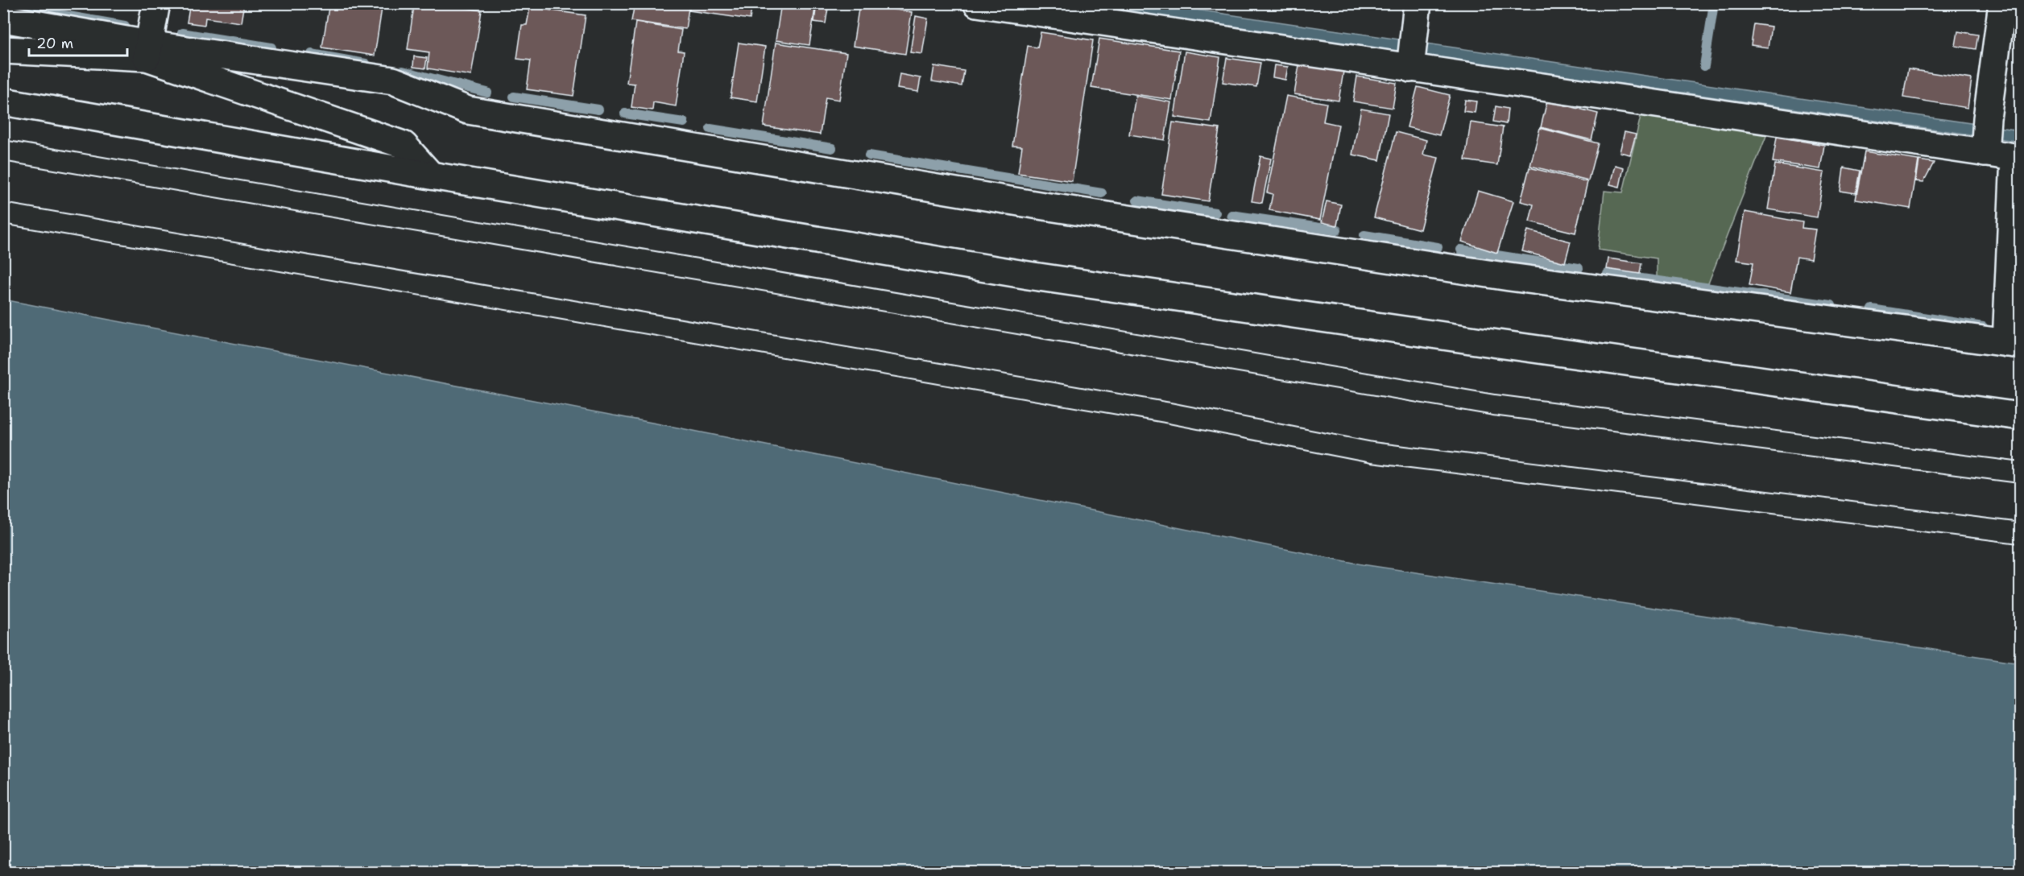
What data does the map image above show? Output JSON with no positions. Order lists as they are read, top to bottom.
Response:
{
  "scale_bar": "20 m"
}
